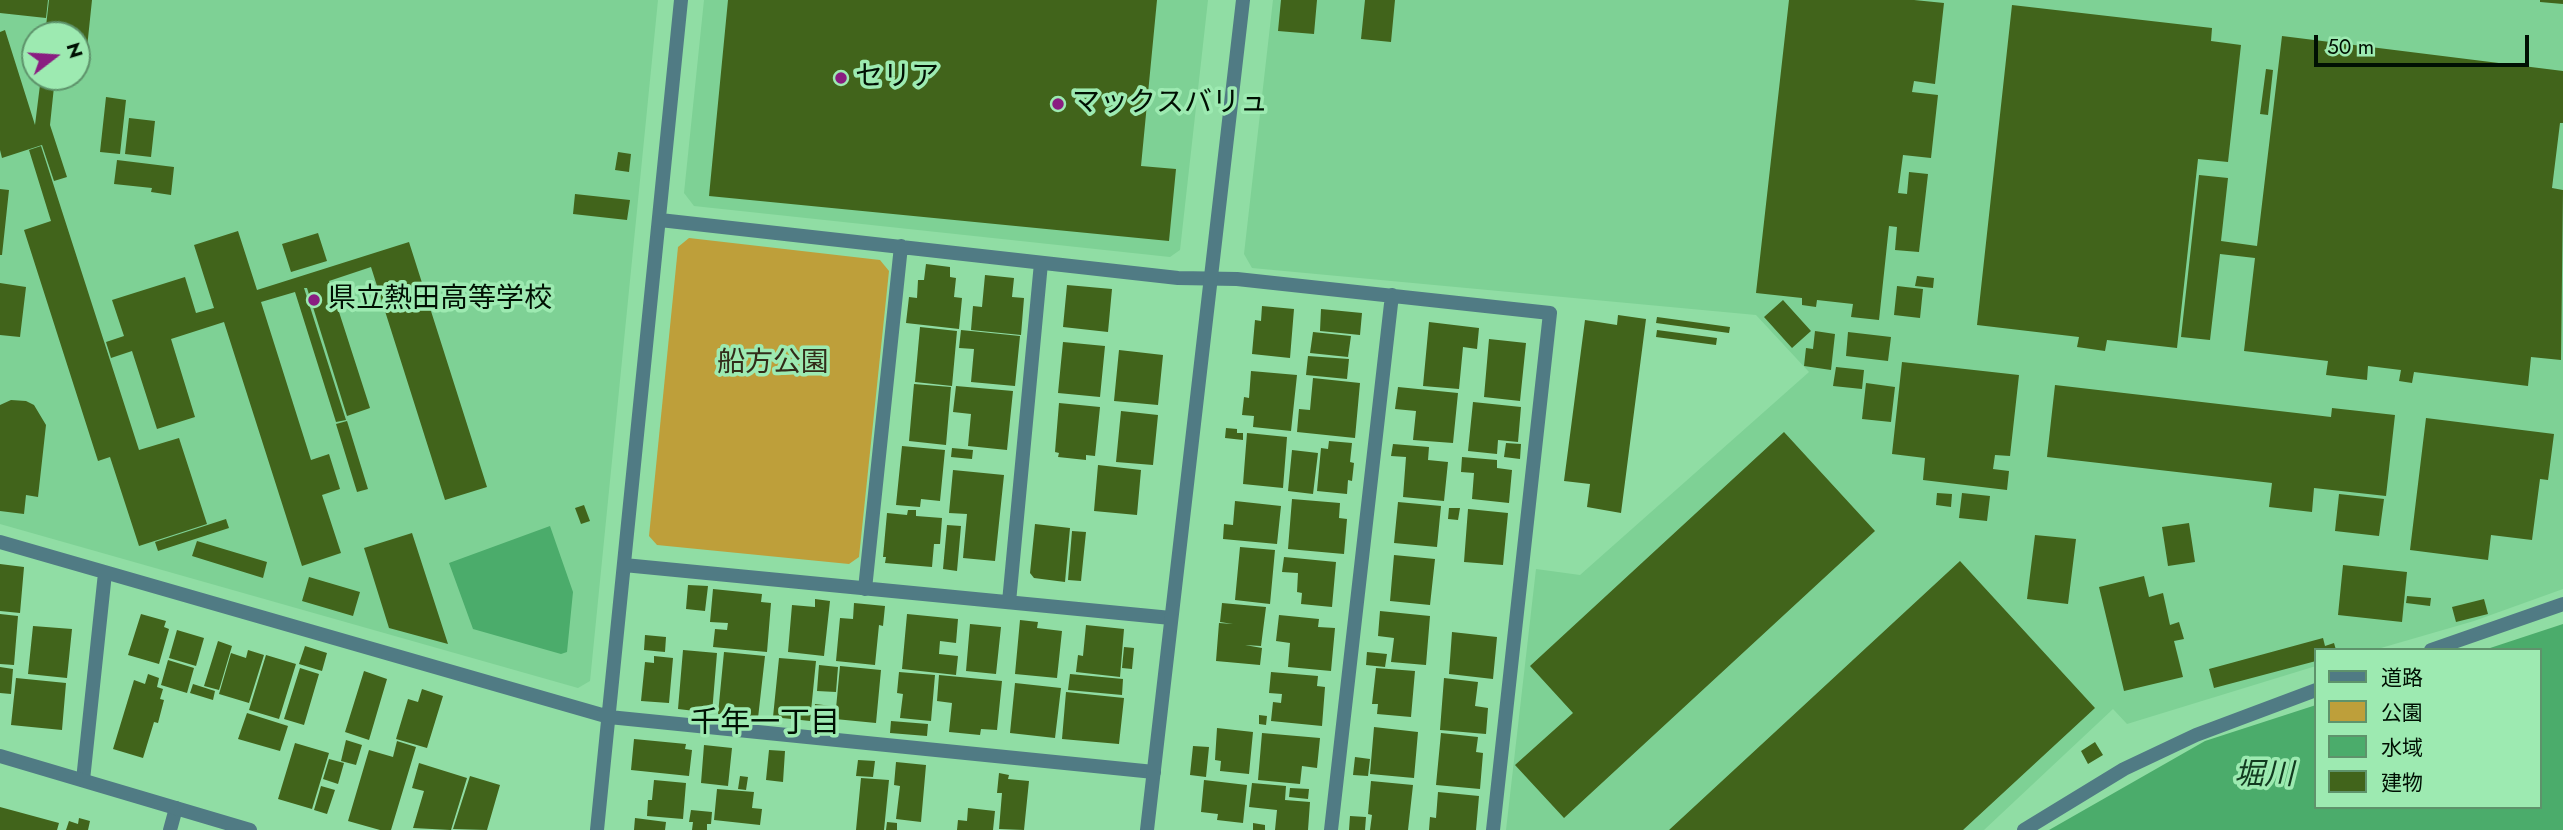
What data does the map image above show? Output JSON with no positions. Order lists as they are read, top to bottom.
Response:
{
  "districts": ["千年一丁目"],
  "water": ["堀川"],
  "parks": ["船方公園"],
  "places": ["セリア", "マックスバリュ", "県立熱田高等学校"],
  "legend": [
    "道路",
    "公園",
    "水域",
    "建物"
  ],
  "scale_bar": "50 m",
  "north": "right"
}
